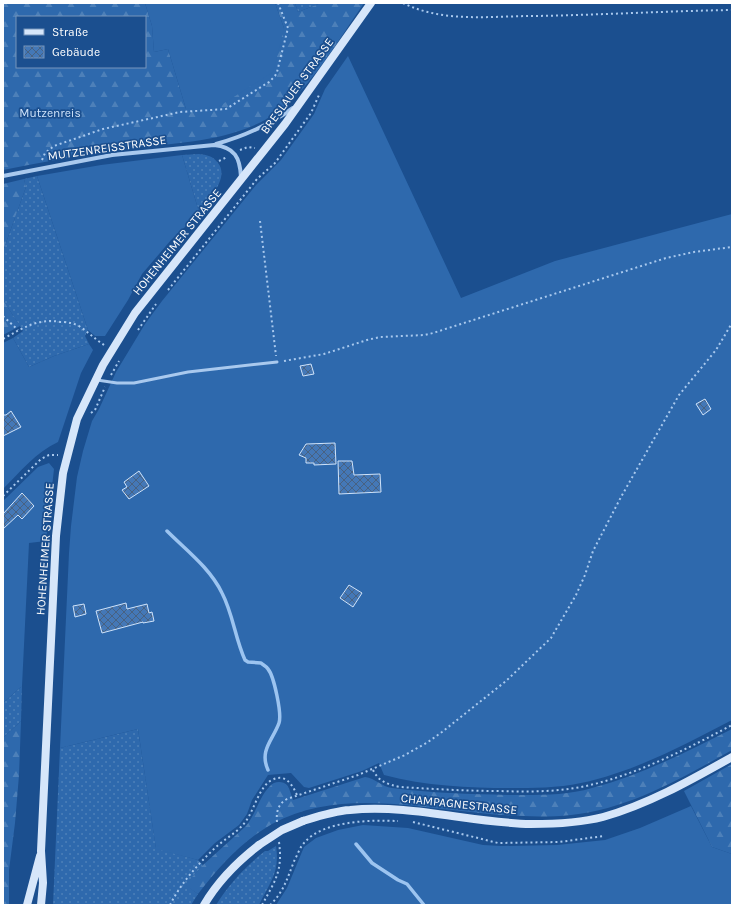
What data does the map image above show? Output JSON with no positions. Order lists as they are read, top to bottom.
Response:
{
  "streets": {
    "main road": ["BRESLAUER STRASSE", "HOHENHEIMER STRASSE", "CHAMPAGNESTRASSE"],
    "street": ["MUTZENREISSTRASSE"]
  },
  "crossings": [
    ["BRESLAUER STRASSE", "MUTZENREISSTRASSE"],
    ["BRESLAUER STRASSE", "HOHENHEIMER STRASSE"],
    ["MUTZENREISSTRASSE", "HOHENHEIMER STRASSE"]
  ],
  "parks": ["Mutzenreis"],
  "legend": ["Straße", "Gebäude"]
}
